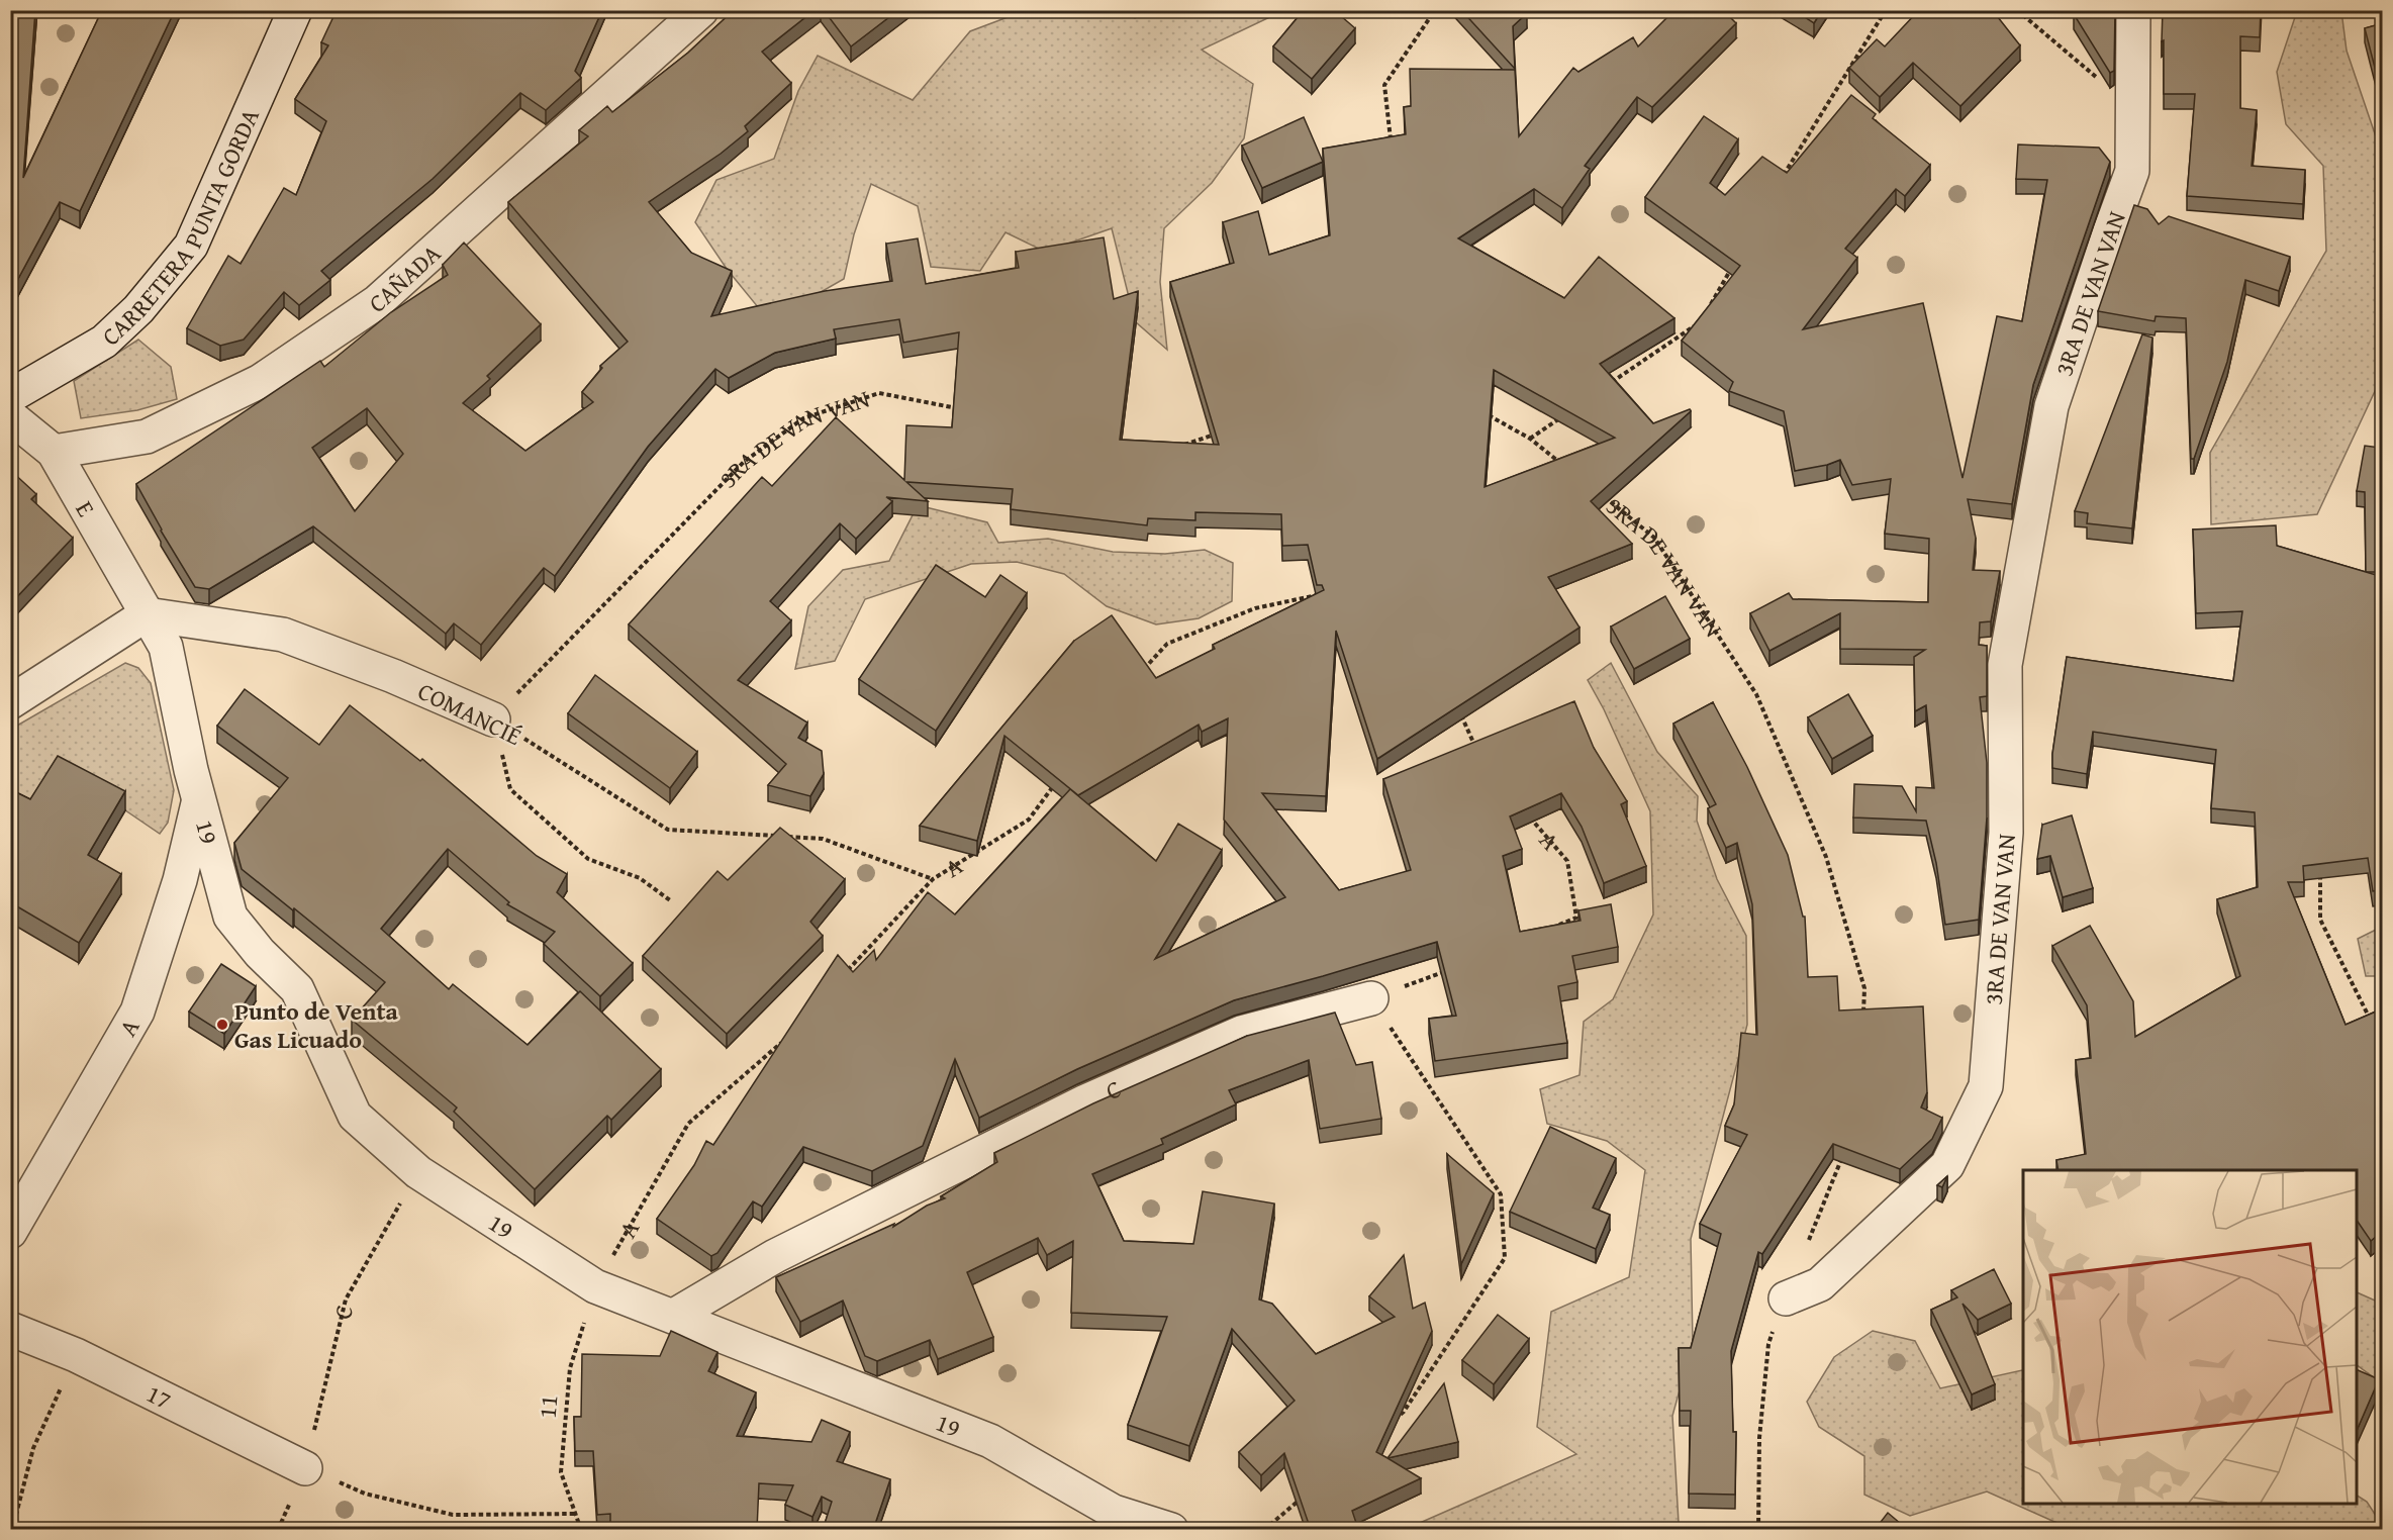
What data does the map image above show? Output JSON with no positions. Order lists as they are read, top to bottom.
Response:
{
  "streets": {
    "street": [
      "CARRETERA PUNTA GORDA",
      "CAÑADA",
      "3RA DE VAN VAN",
      "E",
      "COMANCIÉ",
      "19",
      "A",
      "C",
      "17"
    ],
    "path": ["11"]
  },
  "crossings": [
    ["CAÑADA", "E"],
    ["3RA DE VAN VAN", "COMANCIÉ"],
    ["E", "COMANCIÉ"],
    ["E", "19"],
    ["COMANCIÉ", "19"],
    ["COMANCIÉ", "A"],
    ["19", "A"],
    ["19", "C"],
    ["19", "11"],
    ["A", "11"],
    ["C", "17"]
  ],
  "places": ["Punto de Venta Gas Licuado"]
}
